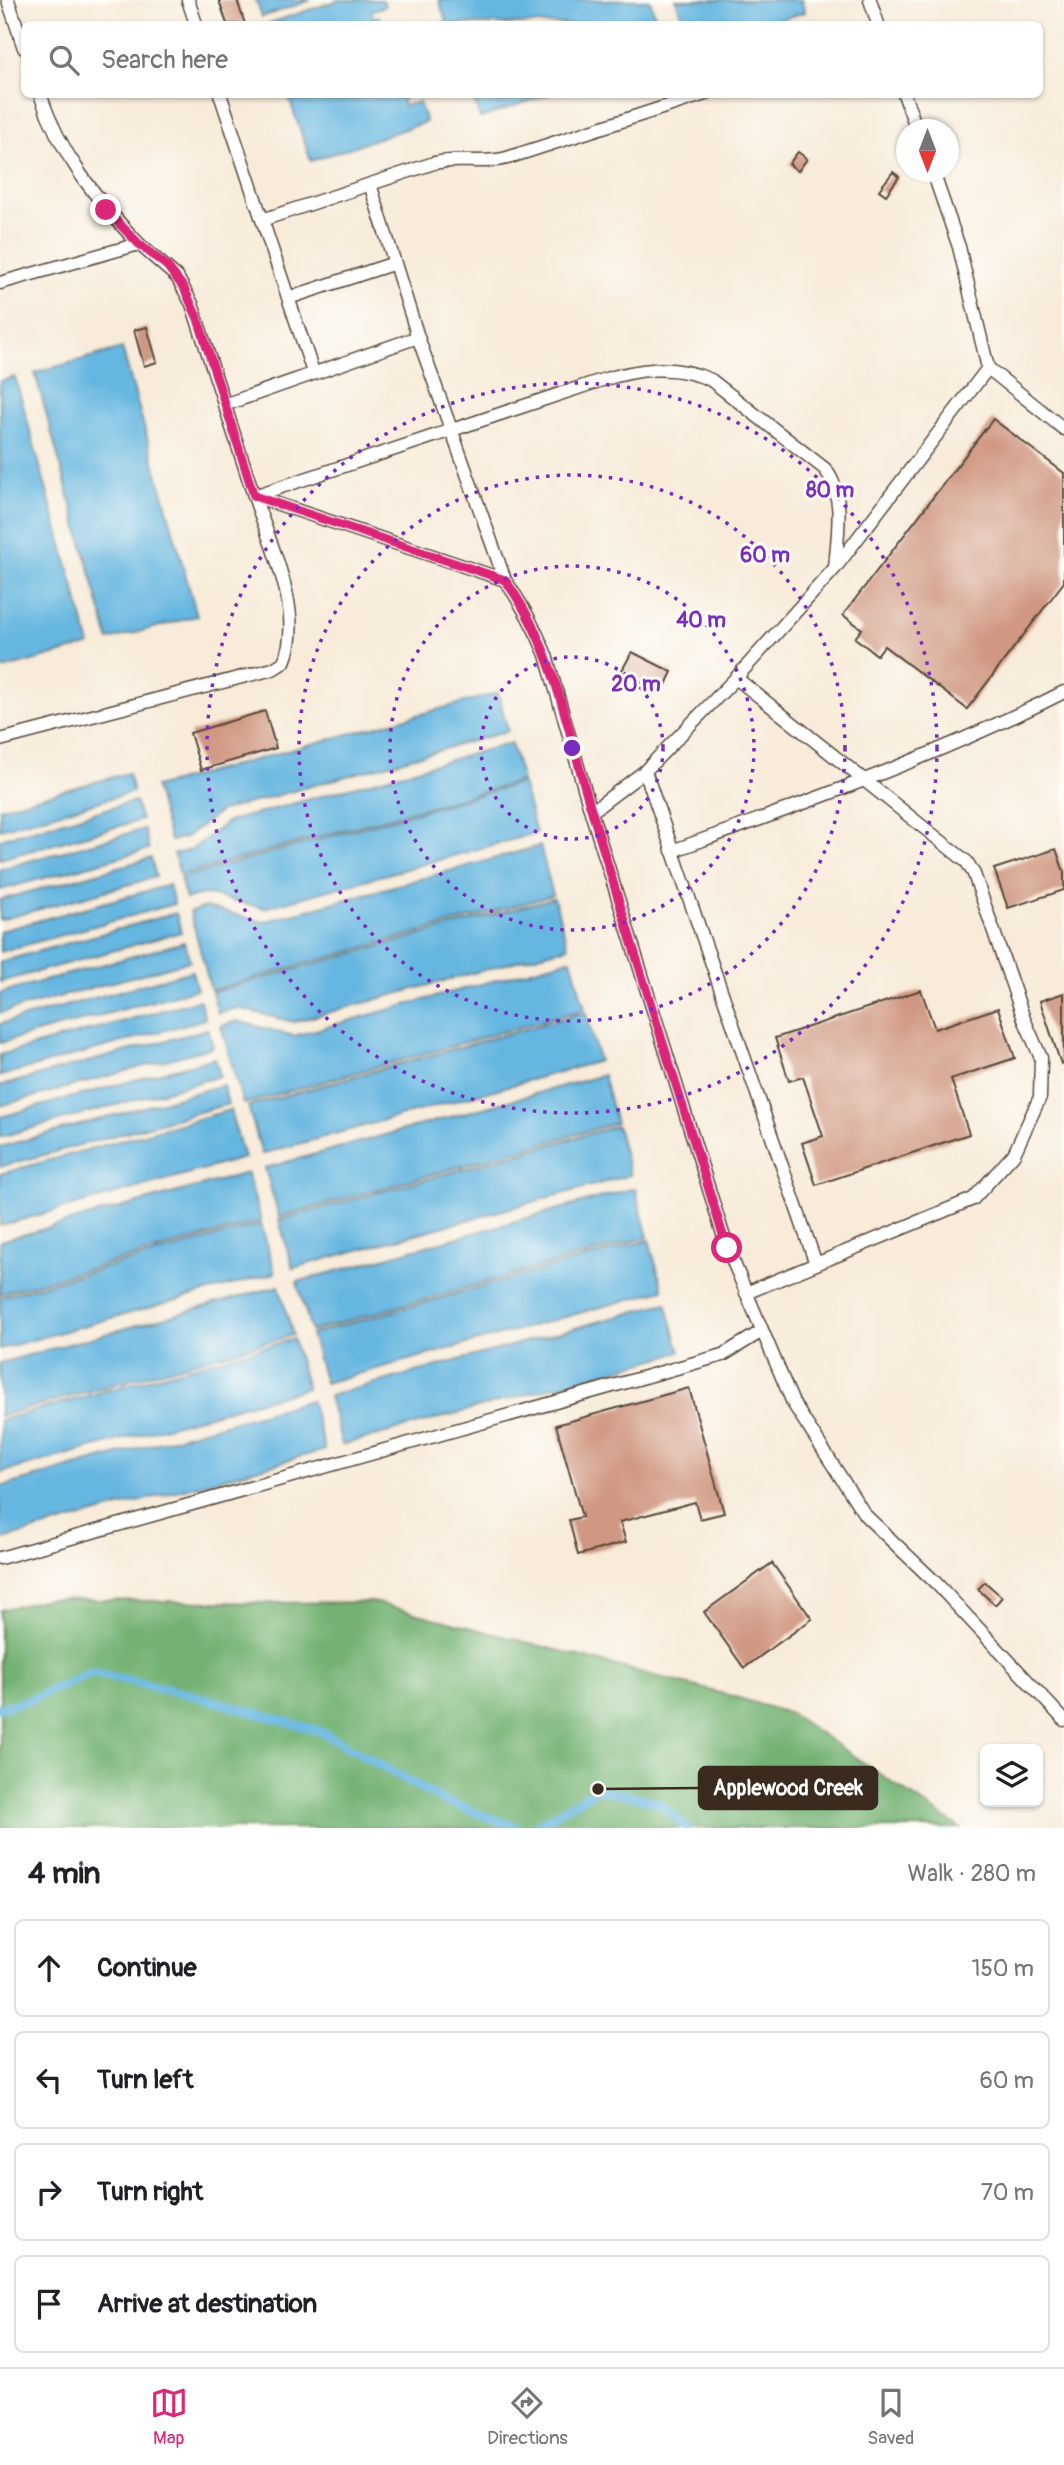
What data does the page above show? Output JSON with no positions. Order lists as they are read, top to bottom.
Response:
{
  "places": ["Applewood Creek"],
  "north": "bottom",
  "page": {
    "search": "Search here",
    "heading": ["4 min", "Walk · 280 m"],
    "list": [
      ["Continue", "150 m"],
      ["Turn left", "60 m"],
      ["Turn right", "70 m"],
      "Arrive at destination"
    ],
    "nav": ["Map", "Directions", "Saved"]
  },
  "rings": [
    "80 m",
    "60 m",
    "40 m",
    "20 m"
  ]
}
